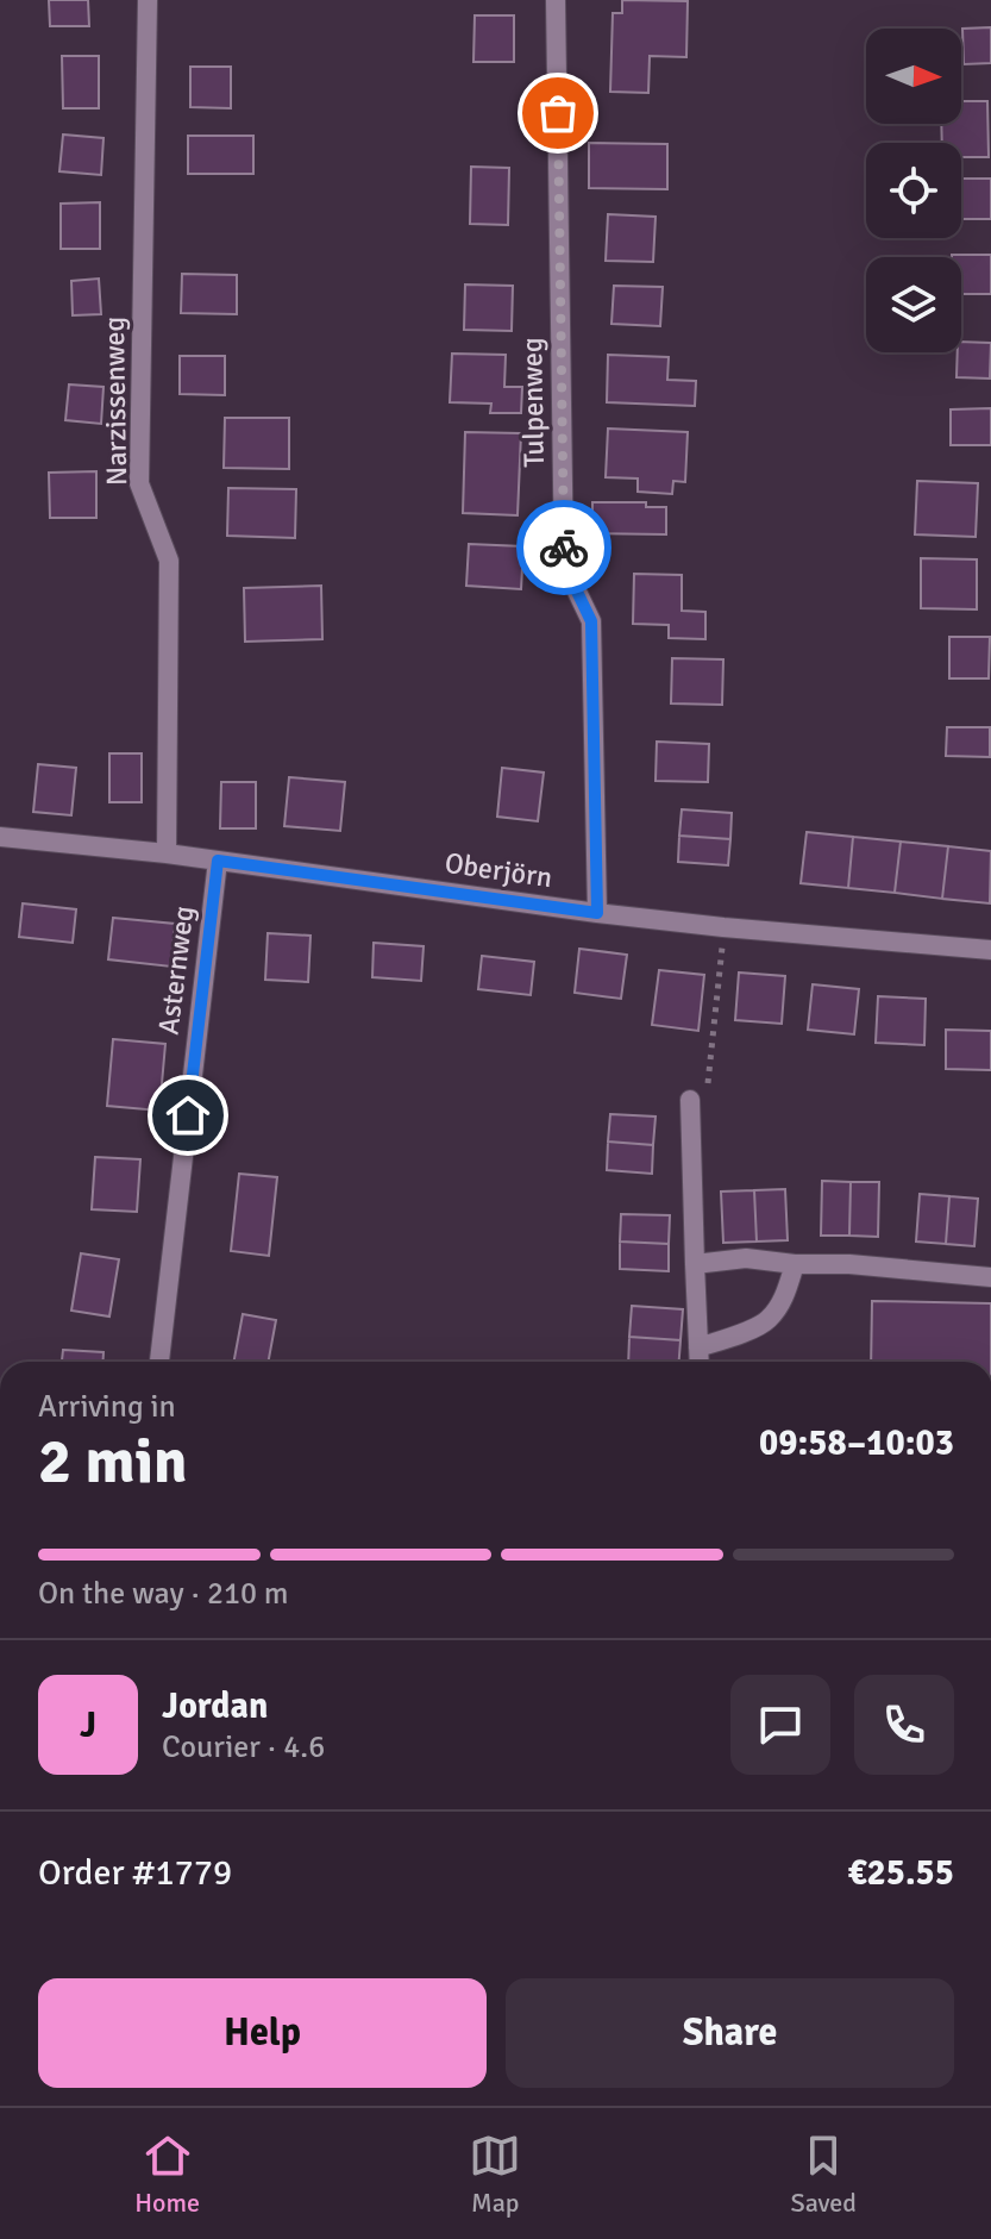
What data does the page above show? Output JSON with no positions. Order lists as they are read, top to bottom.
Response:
{
  "streets": {
    "street": [
      "Narzissenweg",
      "Tulpenweg",
      "Oberjörn",
      "Asternweg"
    ]
  },
  "crossings": [
    ["Narzissenweg", "Oberjörn"],
    ["Tulpenweg", "Oberjörn"],
    ["Oberjörn", "Asternweg"]
  ],
  "north": "right",
  "page": {
    "heading": ["2 min", "Arriving in", "09:58–10:03"],
    "panel": [
      "Jordan",
      "Courier · 4.6",
      "Order #1779",
      "€25.55"
    ],
    "bar": "On the way · 210 m",
    "round": "J",
    "buttons": ["Help", "Share"],
    "tabs": ["Home", "Map", "Saved"]
  }
}
